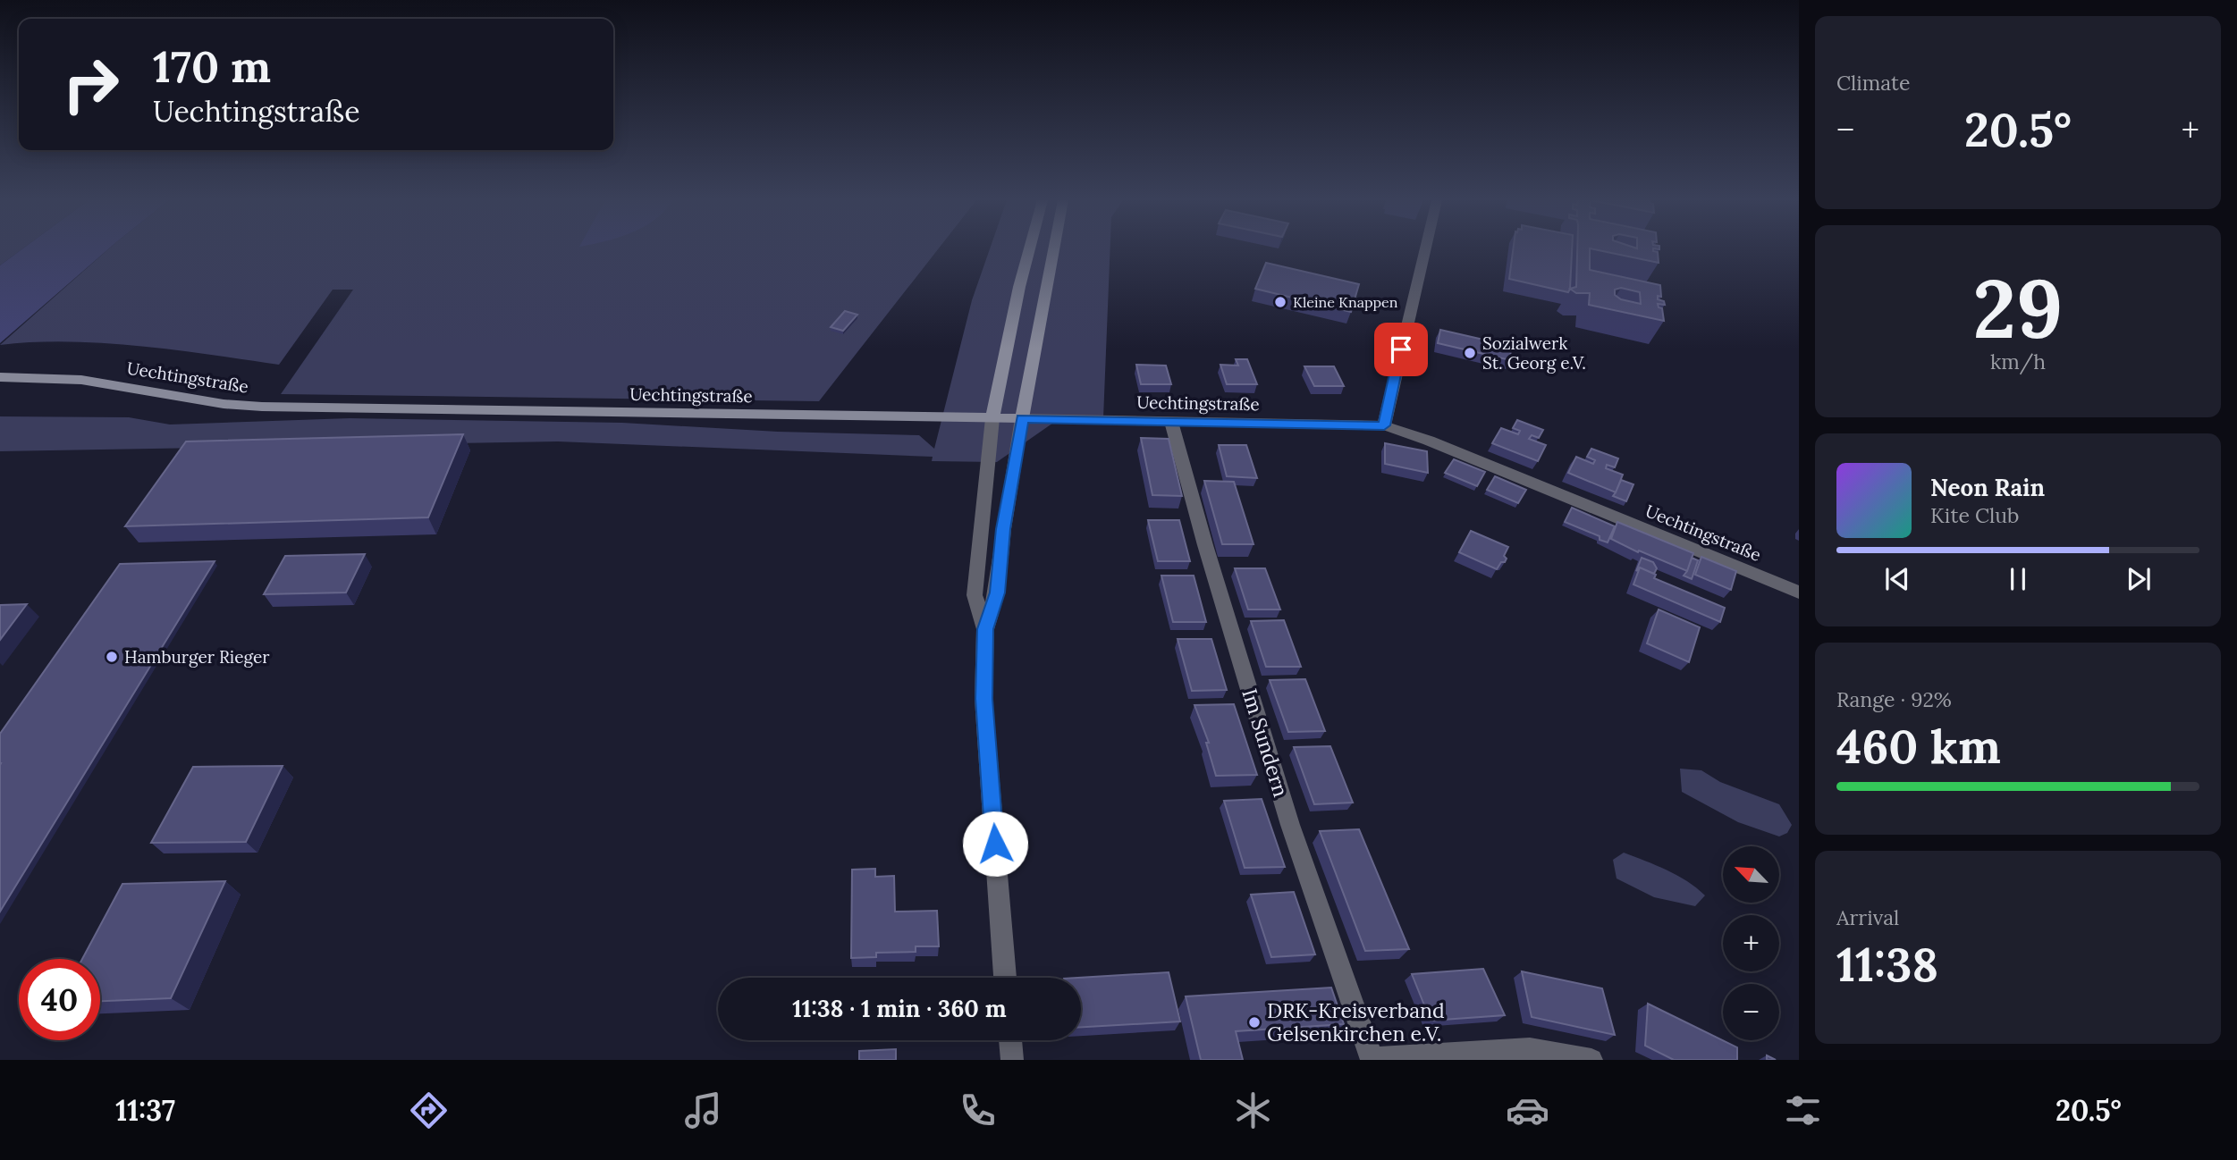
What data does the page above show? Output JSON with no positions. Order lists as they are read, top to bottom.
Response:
{
  "streets": {
    "main road": ["Uechtingstraße"],
    "street": ["Im Sundern"]
  },
  "crossings": [
    ["Uechtingstraße", "Im Sundern"]
  ],
  "places": [
    "Kleine Knappen",
    "Sozialwerk St. Georg e.V.",
    "Hamburger Rieger",
    "DRK-Kreisverband Gelsenkirchen e.V."
  ],
  "north": "top left",
  "page": {
    "tile": [
      "Climate",
      ["29", "km/h"],
      ["Range · 92%", "460 km"],
      ["Arrival", "11:38"]
    ],
    "turn": ["170 m", "Uechtingstraße"],
    "heat": ["−", "20.5°", "+"],
    "song": ["Neon Rain", "Kite Club"],
    "map_buttons": ["+", "−"],
    "limit": "40",
    "trip": "11:38 · 1 min · 360 m",
    "tabs": ["11:37", "20.5°"]
  }
}
